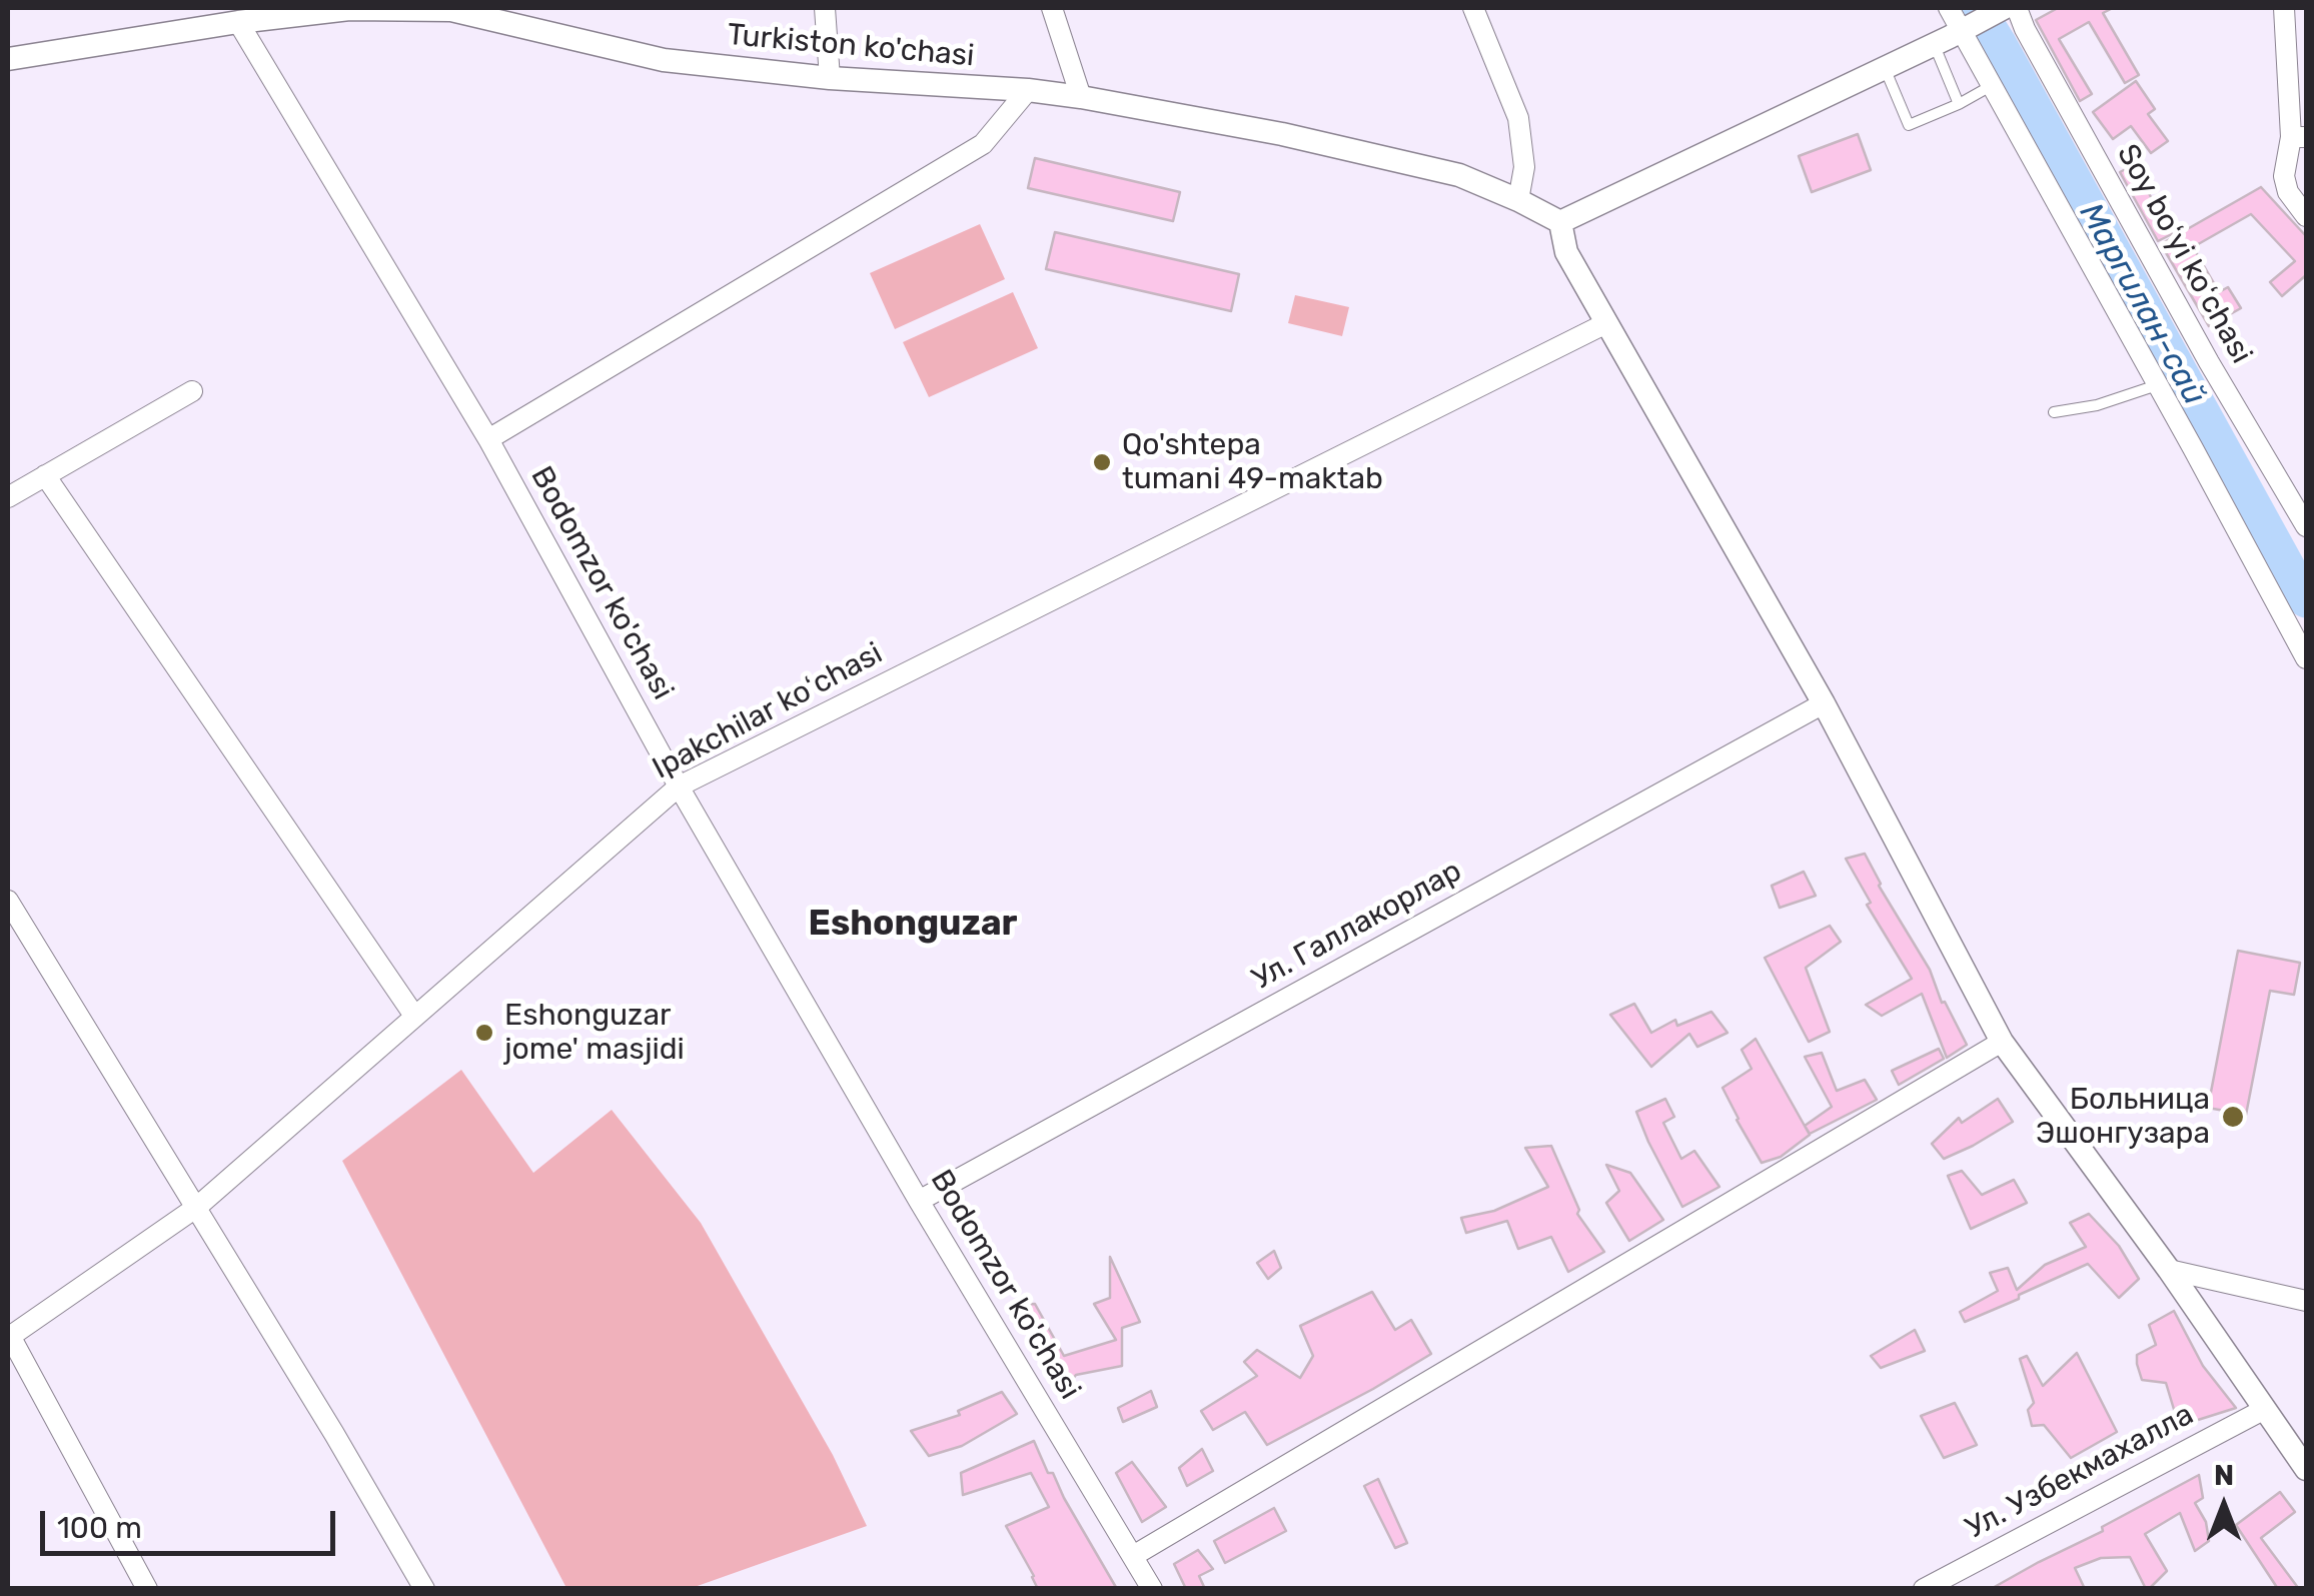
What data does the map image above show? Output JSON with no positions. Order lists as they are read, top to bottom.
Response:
{
  "streets": {
    "street": [
      "Turkiston ko'chasi",
      "Soy boʻyi koʻchasi",
      "Bodomzor ko'chasi",
      "Ipakchilar koʻchasi",
      "Ул. Галлакорлар",
      "Ул. Узбекмахалла"
    ]
  },
  "crossings": [
    ["Turkiston ko'chasi", "Bodomzor ko'chasi"],
    ["Bodomzor ko'chasi", "Ipakchilar koʻchasi"],
    ["Bodomzor ko'chasi", "Ул. Галлакорлар"]
  ],
  "districts": ["Eshonguzar"],
  "water": ["Маргилан-сай"],
  "places": ["Qo'shtepa tumani 49-maktab", "Eshonguzar jome' masjidi", "Больница Эшонгузара"],
  "scale_bar": "100 m",
  "north": "top"
}
